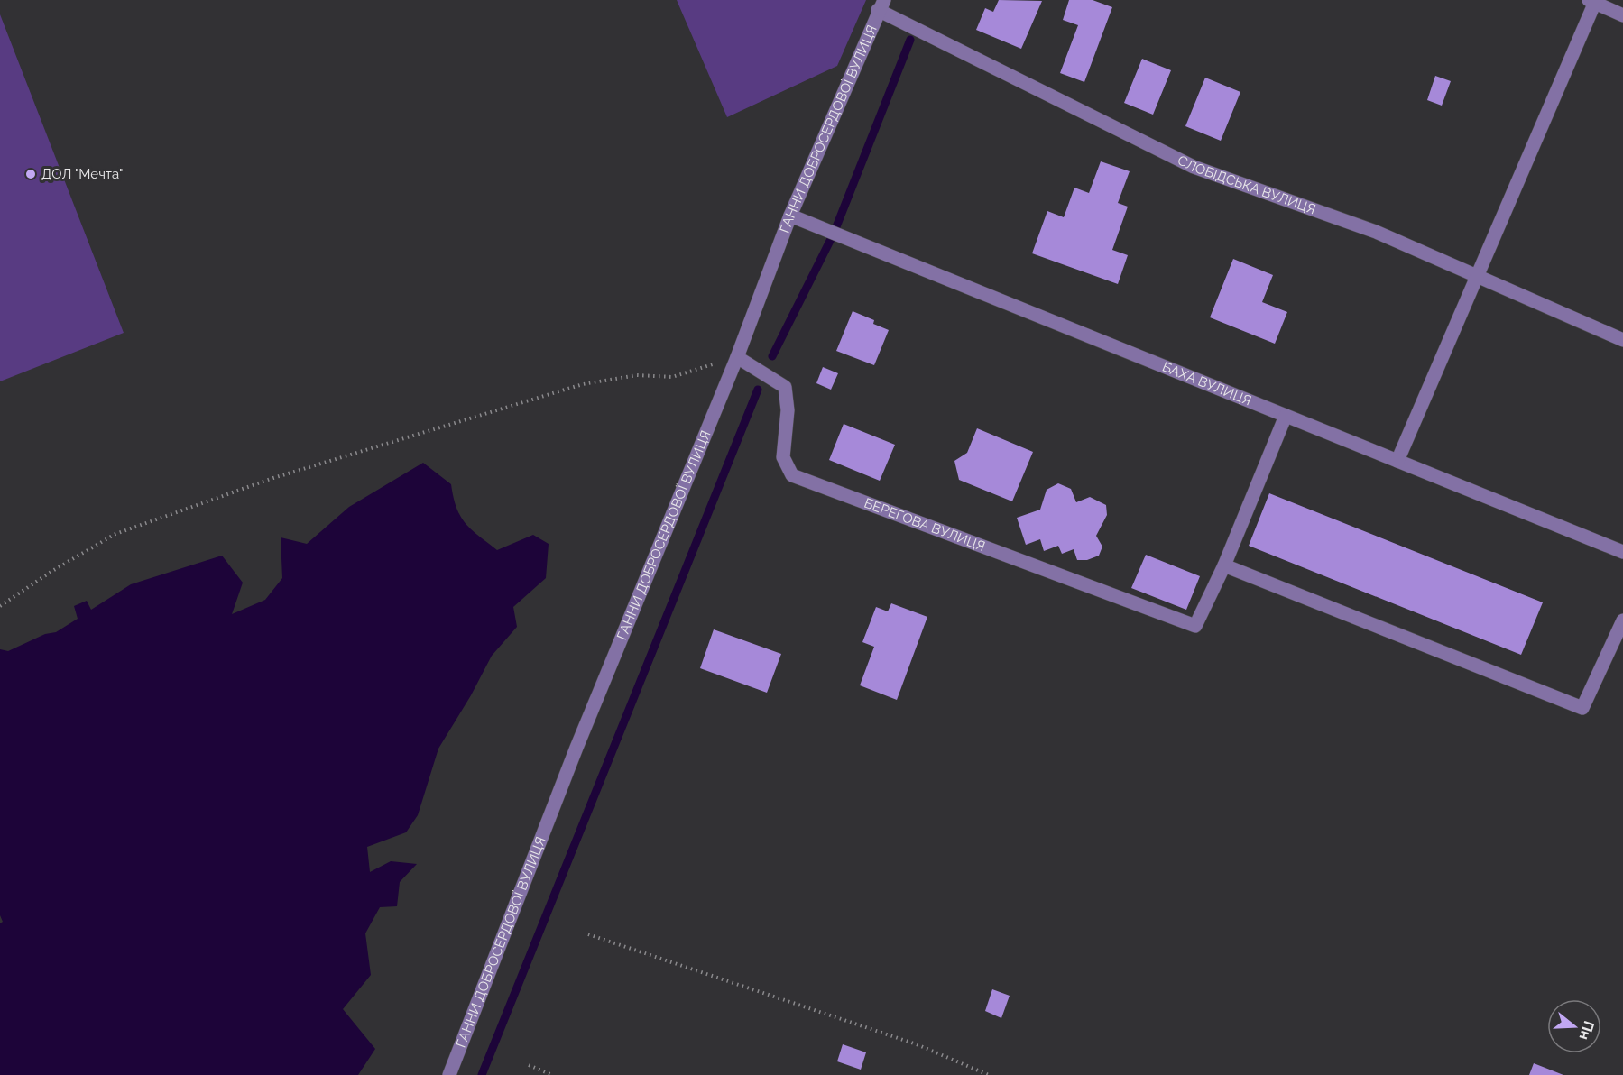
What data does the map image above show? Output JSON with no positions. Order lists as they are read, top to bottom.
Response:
{
  "streets": {
    "street": [
      "ГАННИ ДОБРОСЕРДОВОЇ ВУЛИЦЯ",
      "СЛОБІДСЬКА ВУЛИЦЯ",
      "БАХА ВУЛИЦЯ",
      "БЕРЕГОВА ВУЛИЦЯ"
    ]
  },
  "crossings": [
    ["ГАННИ ДОБРОСЕРДОВОЇ ВУЛИЦЯ", "СЛОБІДСЬКА ВУЛИЦЯ"],
    ["ГАННИ ДОБРОСЕРДОВОЇ ВУЛИЦЯ", "БАХА ВУЛИЦЯ"],
    ["ГАННИ ДОБРОСЕРДОВОЇ ВУЛИЦЯ", "БЕРЕГОВА ВУЛИЦЯ"]
  ],
  "places": ["ДОЛ \"Мечта\""],
  "north": "right"
}
